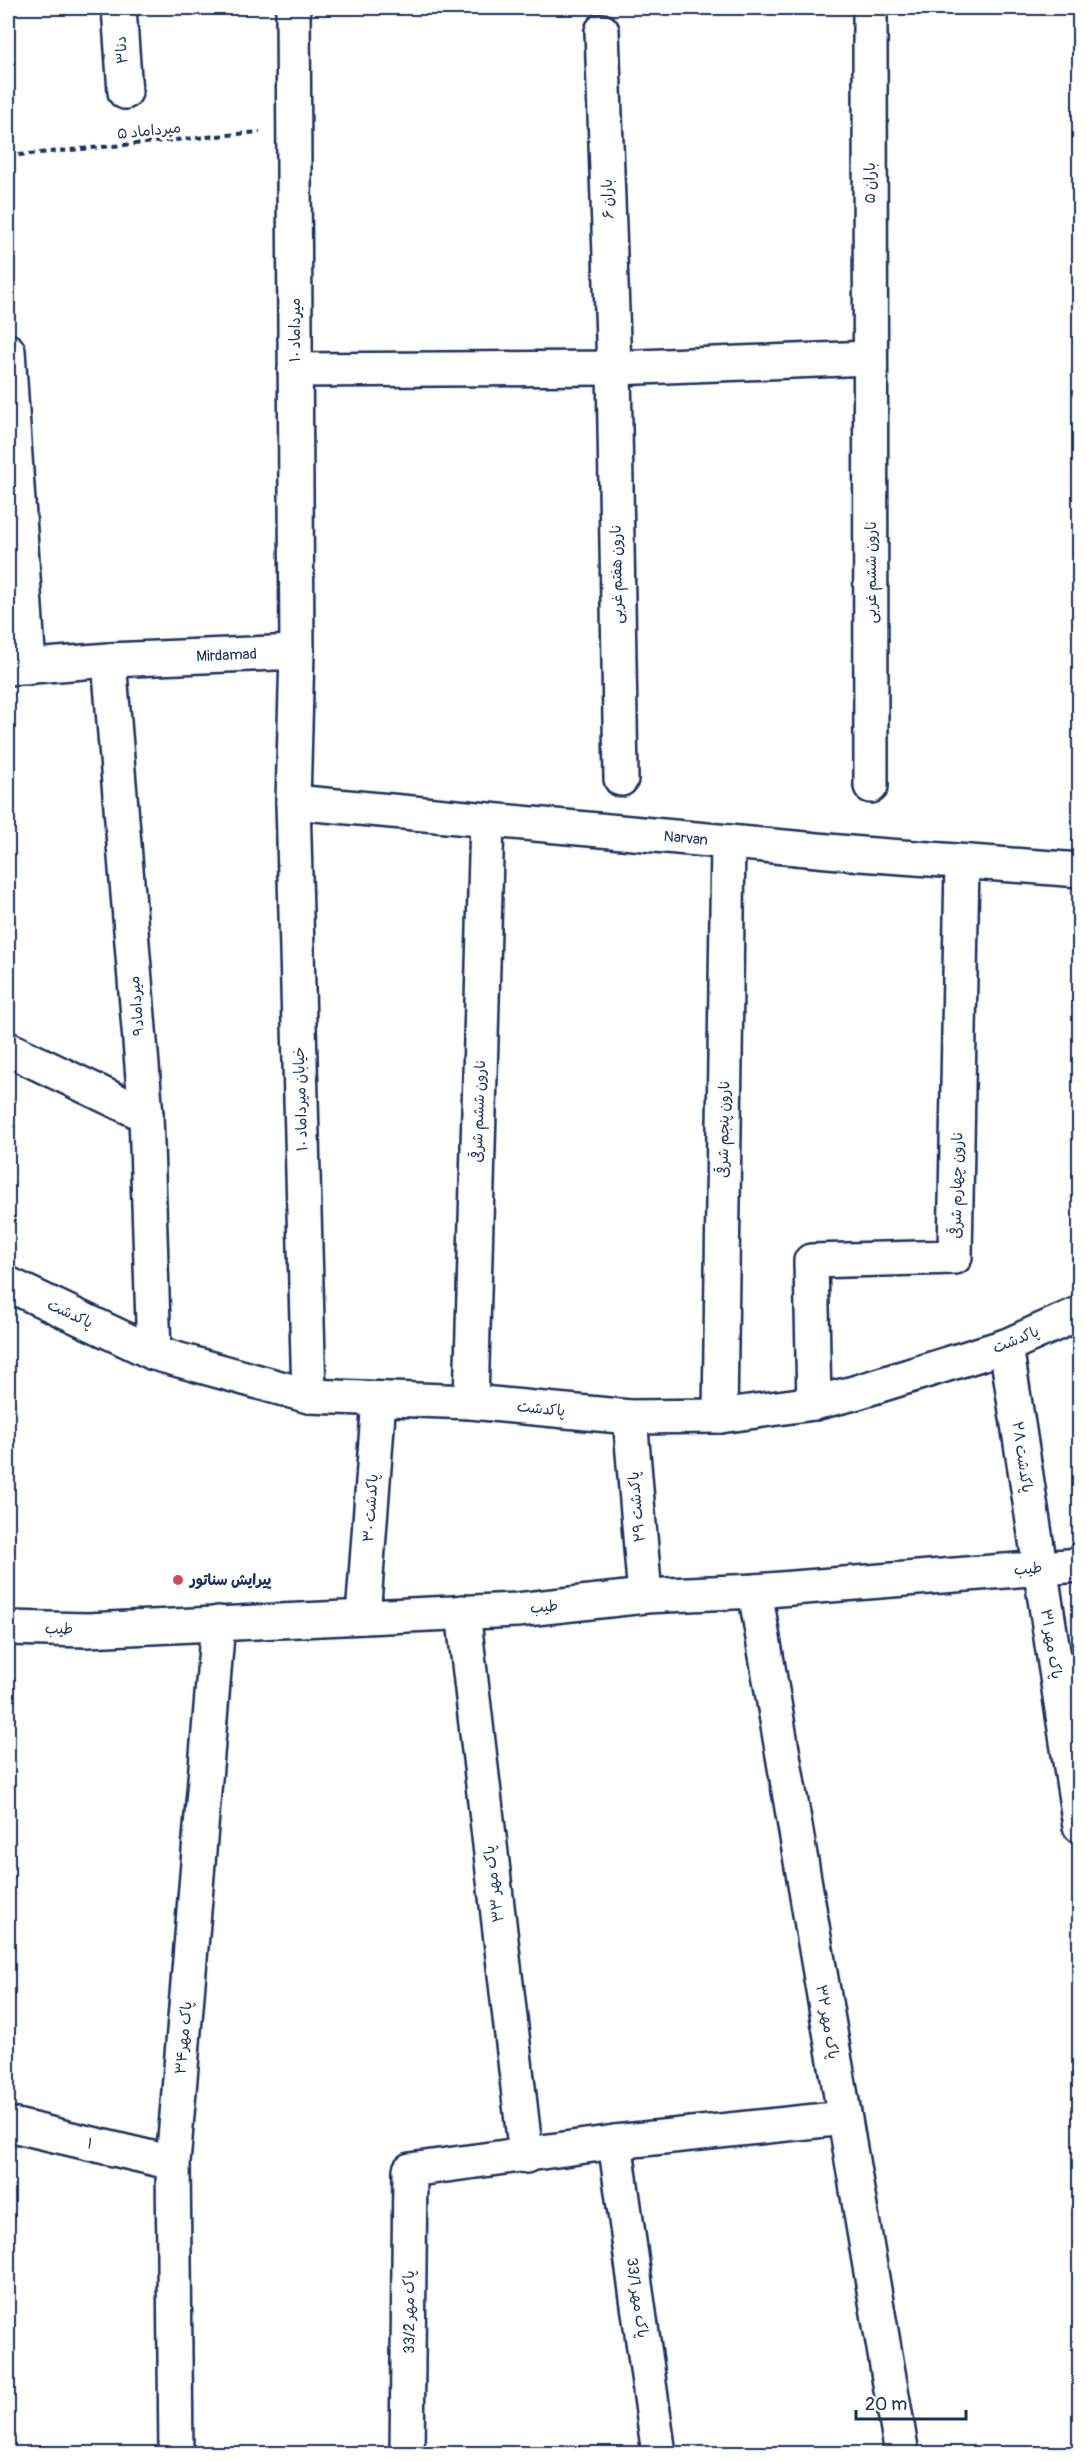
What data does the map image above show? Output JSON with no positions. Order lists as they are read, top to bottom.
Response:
{
  "streets": {
    "street": [
      "دنا۳",
      "باران ۵",
      "باران ۶",
      "میرداماد ۱۰",
      "نارون ششم غربی",
      "نارون هفتم غربی",
      "Mirdamad",
      "Narvan",
      "میرداماد۹",
      "۱۰ خیابان میرداماد",
      "نارون ششم شرقی",
      "نارون پنجم شرقی",
      "نارون چهارم شرقی",
      "پاکدشت",
      "پاکدشت ۲۸",
      "پاکدشت ۲۹",
      "پاکدشت ۳۰",
      "طیب",
      "پاک مهر ۳۱",
      "پاک مهر ۳۳",
      "پاک مهر ۳۲",
      "پاک مهر۳۴",
      "۱",
      "پاک مهر 33/1",
      "پاک مهر 33/2"
    ],
    "path": ["میرداماد ۵"]
  },
  "crossings": [
    ["میرداماد ۵", "میرداماد ۱۰"],
    ["باران ۵", "نارون ششم غربی"],
    ["باران ۶", "نارون هفتم غربی"],
    ["میرداماد ۱۰", "Mirdamad"],
    ["Mirdamad", "میرداماد۹"],
    ["Narvan", "۱۰ خیابان میرداماد"],
    ["Narvan", "نارون ششم شرقی"],
    ["Narvan", "نارون پنجم شرقی"],
    ["Narvan", "نارون چهارم شرقی"],
    ["میرداماد۹", "پاکدشت"],
    ["۱۰ خیابان میرداماد", "پاکدشت"],
    ["نارون ششم شرقی", "پاکدشت"],
    ["نارون پنجم شرقی", "پاکدشت"],
    ["نارون چهارم شرقی", "پاکدشت"],
    ["پاکدشت", "پاکدشت ۲۸"],
    ["پاکدشت", "پاکدشت ۲۹"],
    ["پاکدشت", "پاکدشت ۳۰"],
    ["پاکدشت ۲۸", "طیب"],
    ["پاکدشت ۲۸", "پاک مهر ۳۱"],
    ["پاکدشت ۲۹", "طیب"],
    ["پاکدشت ۳۰", "طیب"],
    ["طیب", "پاک مهر ۳۱"],
    ["طیب", "پاک مهر ۳۳"],
    ["طیب", "پاک مهر ۳۲"],
    ["طیب", "پاک مهر۳۴"],
    ["پاک مهر ۳۳", "پاک مهر 33/2"],
    ["پاک مهر۳۴", "۱"]
  ],
  "places": ["پیرایش سناتور"],
  "scale_bar": "20 m"
}
